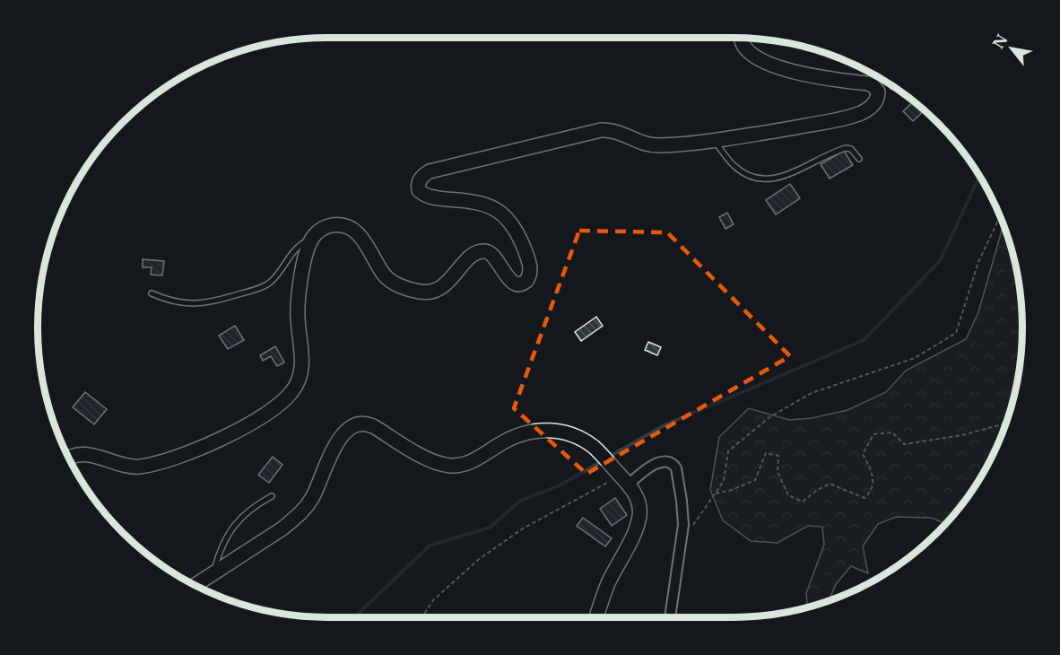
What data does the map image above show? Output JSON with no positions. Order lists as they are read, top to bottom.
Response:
{
  "north": "top left"
}
